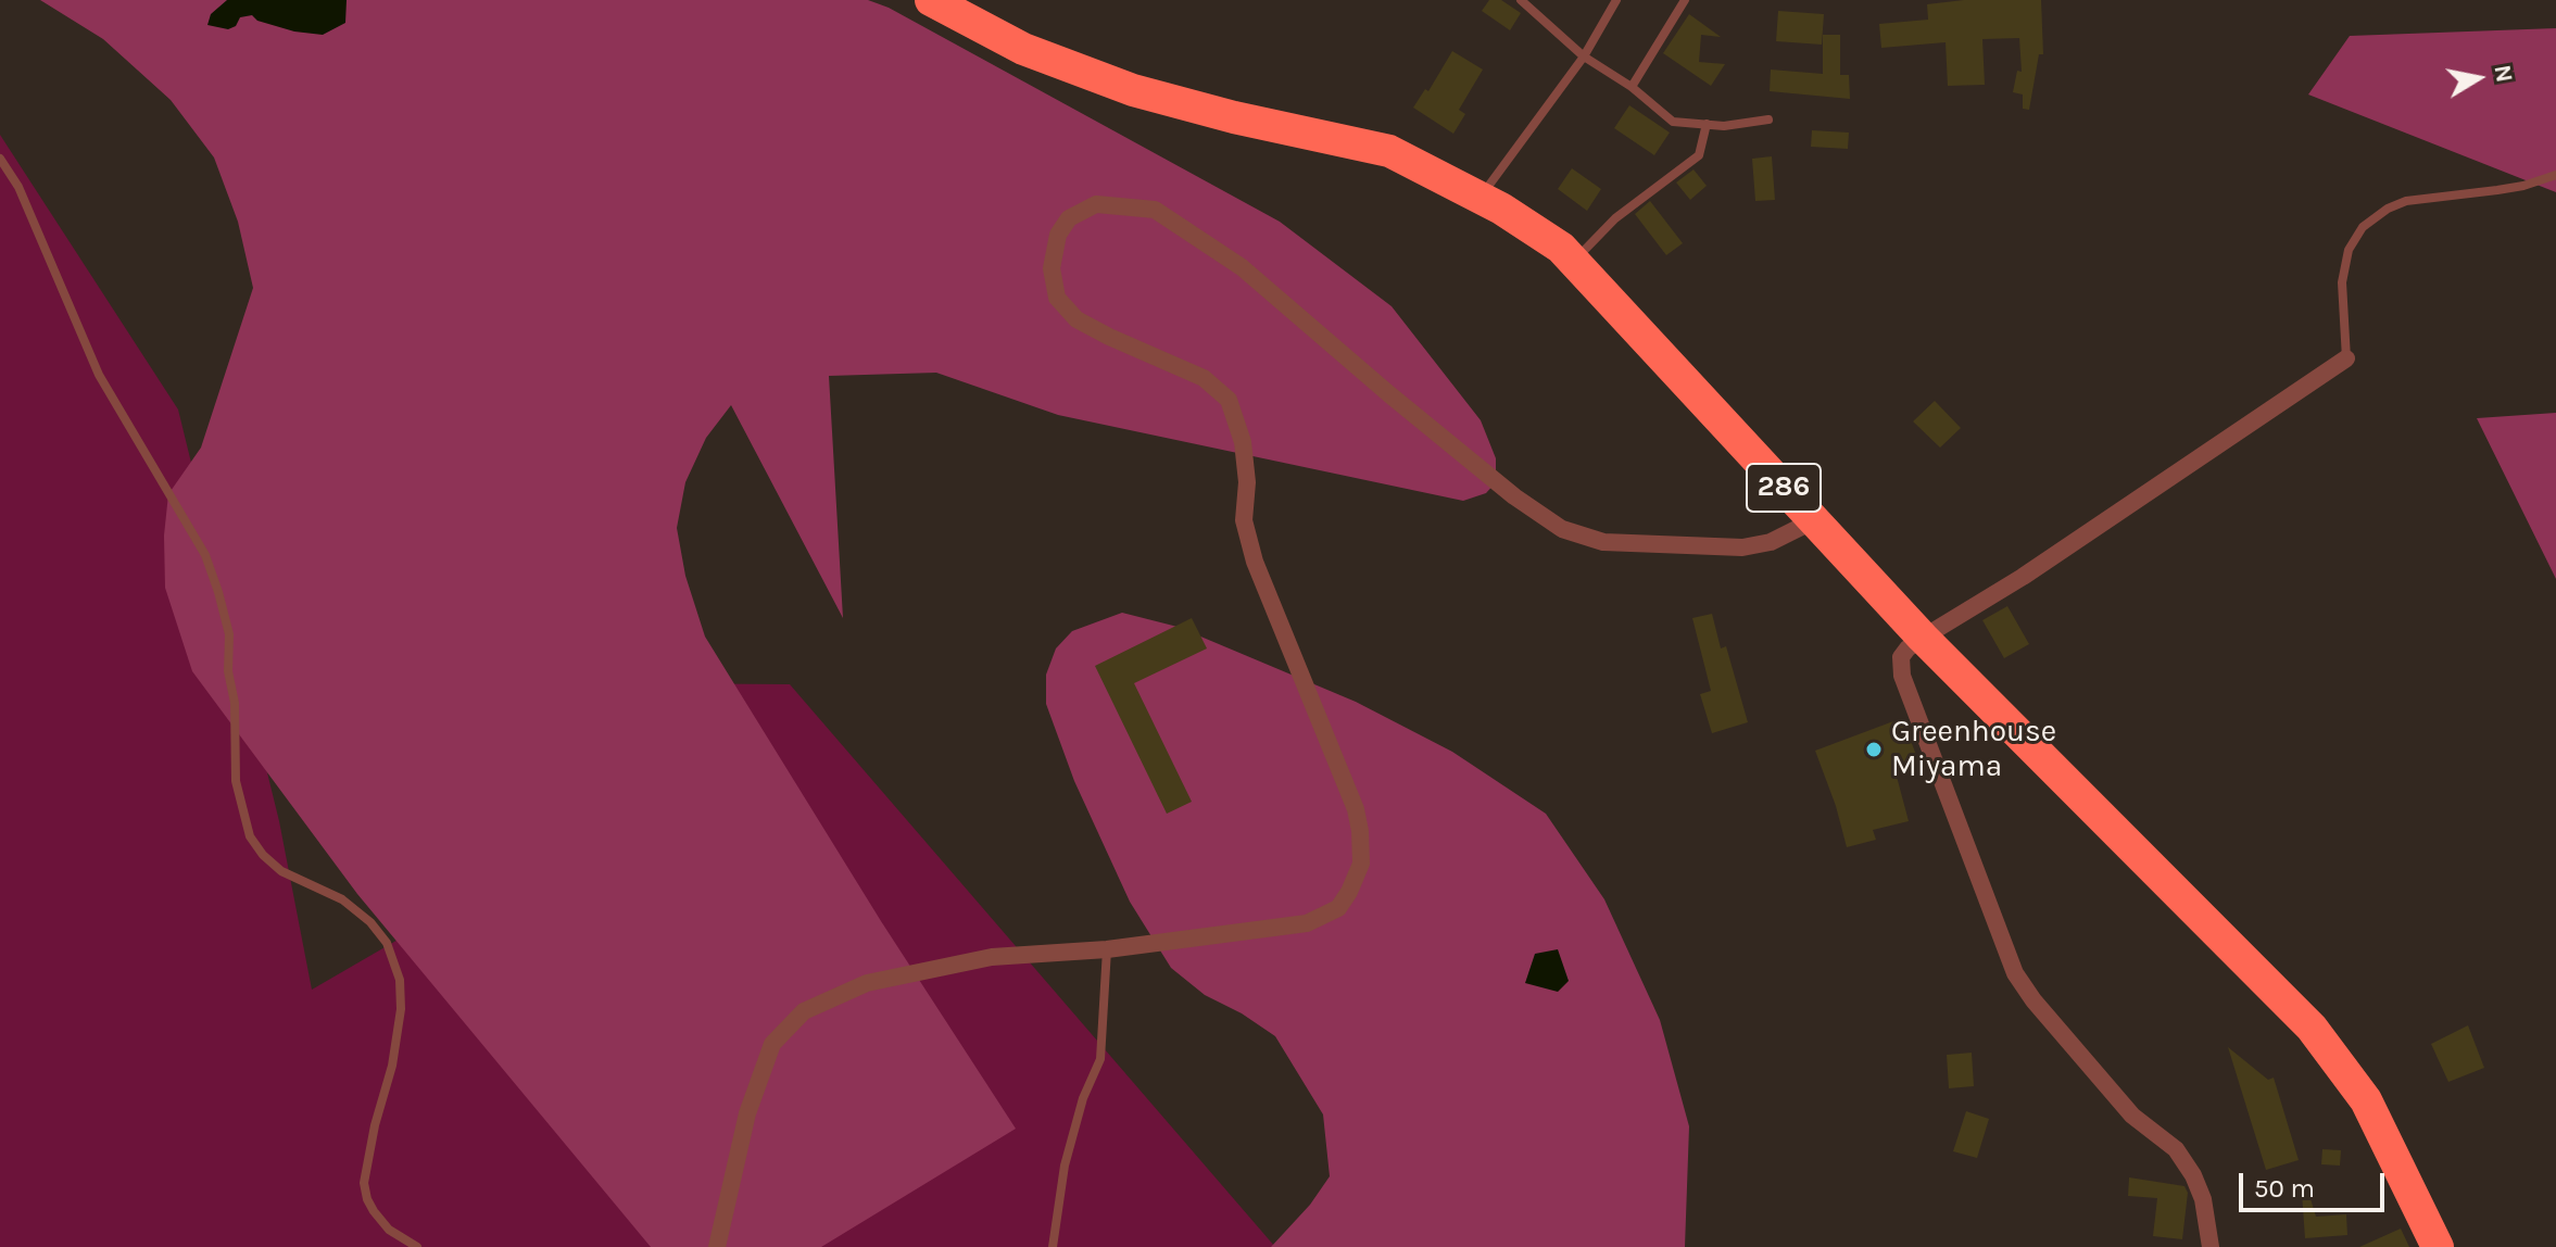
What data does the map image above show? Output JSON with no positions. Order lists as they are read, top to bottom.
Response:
{
  "streets": {
    "highway": ["286"]
  },
  "places": ["Greenhouse Miyama"],
  "scale_bar": "50 m",
  "north": "right"
}
